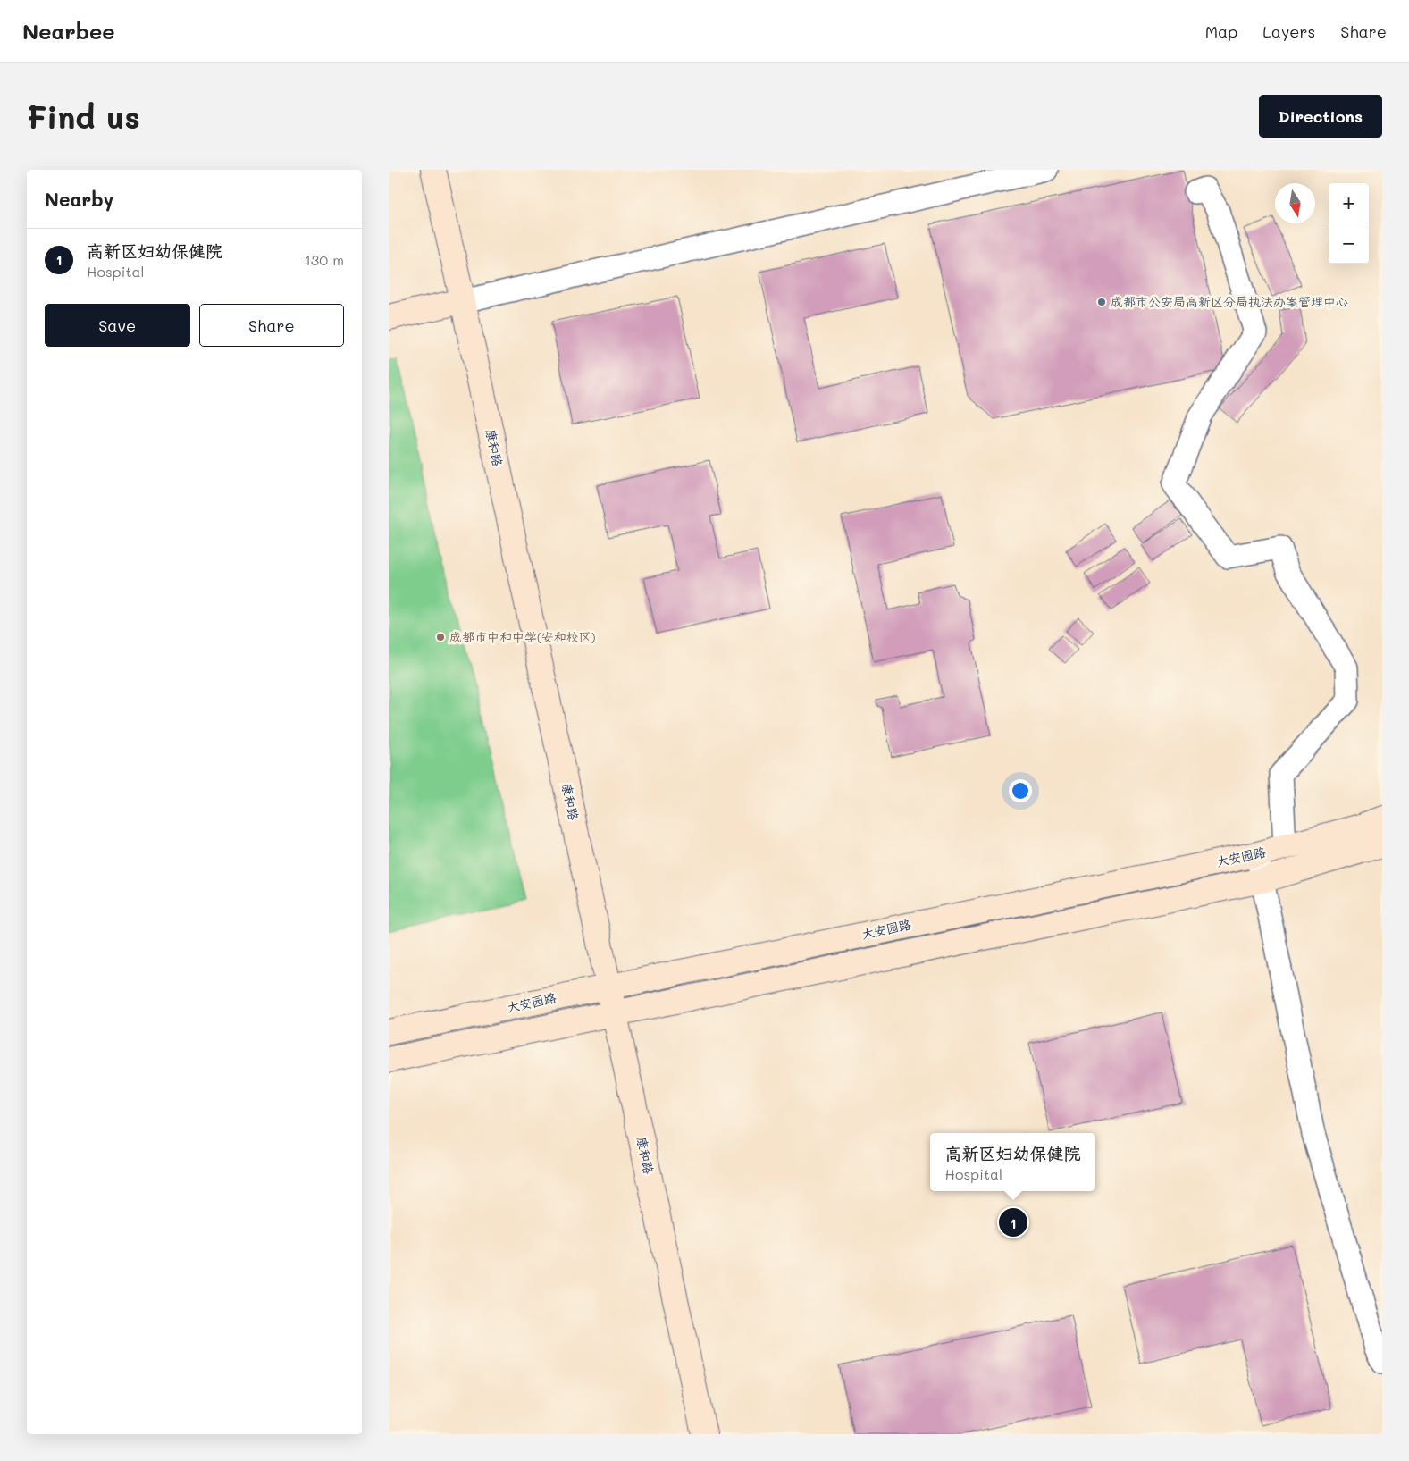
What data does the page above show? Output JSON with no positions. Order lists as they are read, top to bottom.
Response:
{
  "streets": {
    "street": ["康和路", "大安园路"]
  },
  "crossings": [
    ["康和路", "大安园路"]
  ],
  "places": ["成都市公安局高新区分局执法办案管理中心", "成都市中和中学(安和校区)"],
  "north": "bottom",
  "page": {
    "header": "Nearbee",
    "nav": ["Map", "Layers", "Share"],
    "buttons": [
      "Directions",
      ["Save", "Share"]
    ],
    "title": "Find us",
    "heading": "Nearby",
    "map_buttons": ["+", "−"],
    "list": [
      {
        "mark": "1",
        "name": "高新区妇幼保健院",
        "note": "Hospital",
        "value": "130 m"
      }
    ],
    "popup": ["高新区妇幼保健院", "Hospital"],
    "pins": "1"
  }
}
